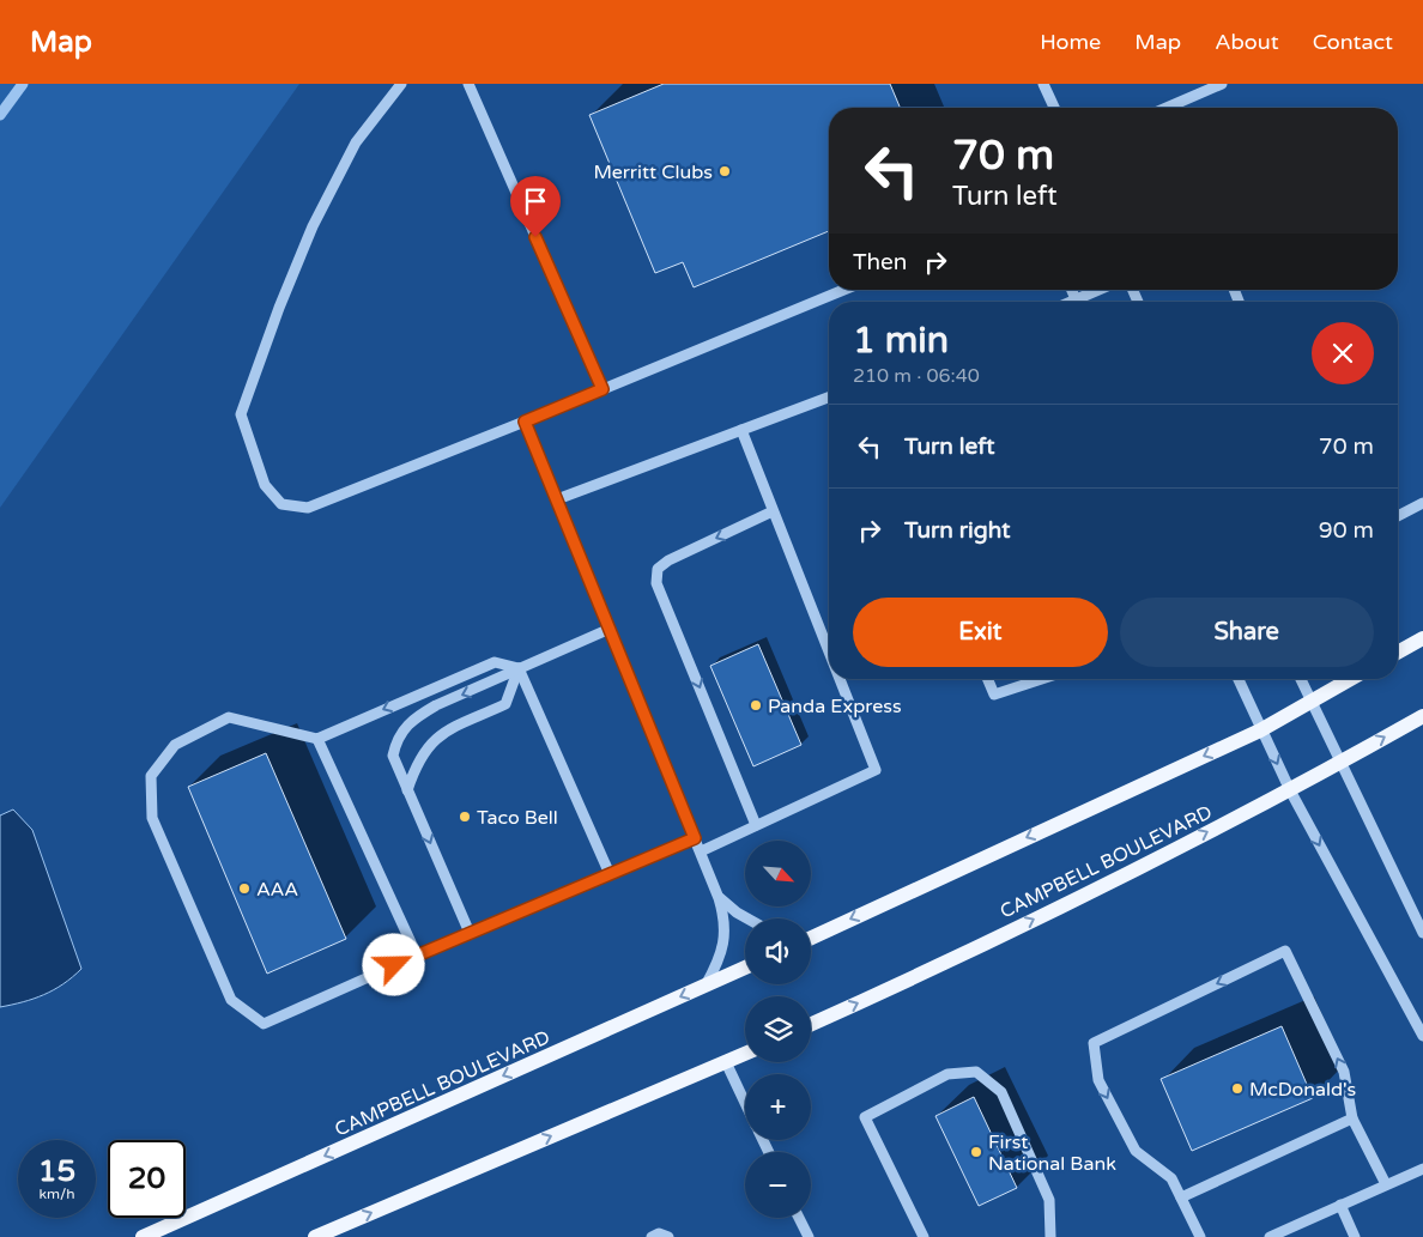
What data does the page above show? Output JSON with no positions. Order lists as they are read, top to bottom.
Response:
{
  "streets": {
    "main road": ["CAMPBELL BOULEVARD"]
  },
  "places": [
    "Merritt Clubs",
    "Panda Express",
    "Taco Bell",
    "AAA",
    "McDonald's",
    "First National Bank"
  ],
  "north": "bottom right",
  "page": {
    "header": "Map",
    "nav": [
      "Home",
      "Map",
      "About",
      "Contact"
    ],
    "turn": ["70 m", "Turn left"],
    "then": "Then",
    "heading": ["1 min", "210 m · 06:40"],
    "list": [
      {
        "name": "Turn left",
        "value": "70 m"
      },
      {
        "name": "Turn right",
        "value": "90 m"
      }
    ],
    "buttons": ["Exit", "Share"],
    "map_buttons": ["+", "−"],
    "speed": "15 km/h",
    "limit": "20"
  }
}
